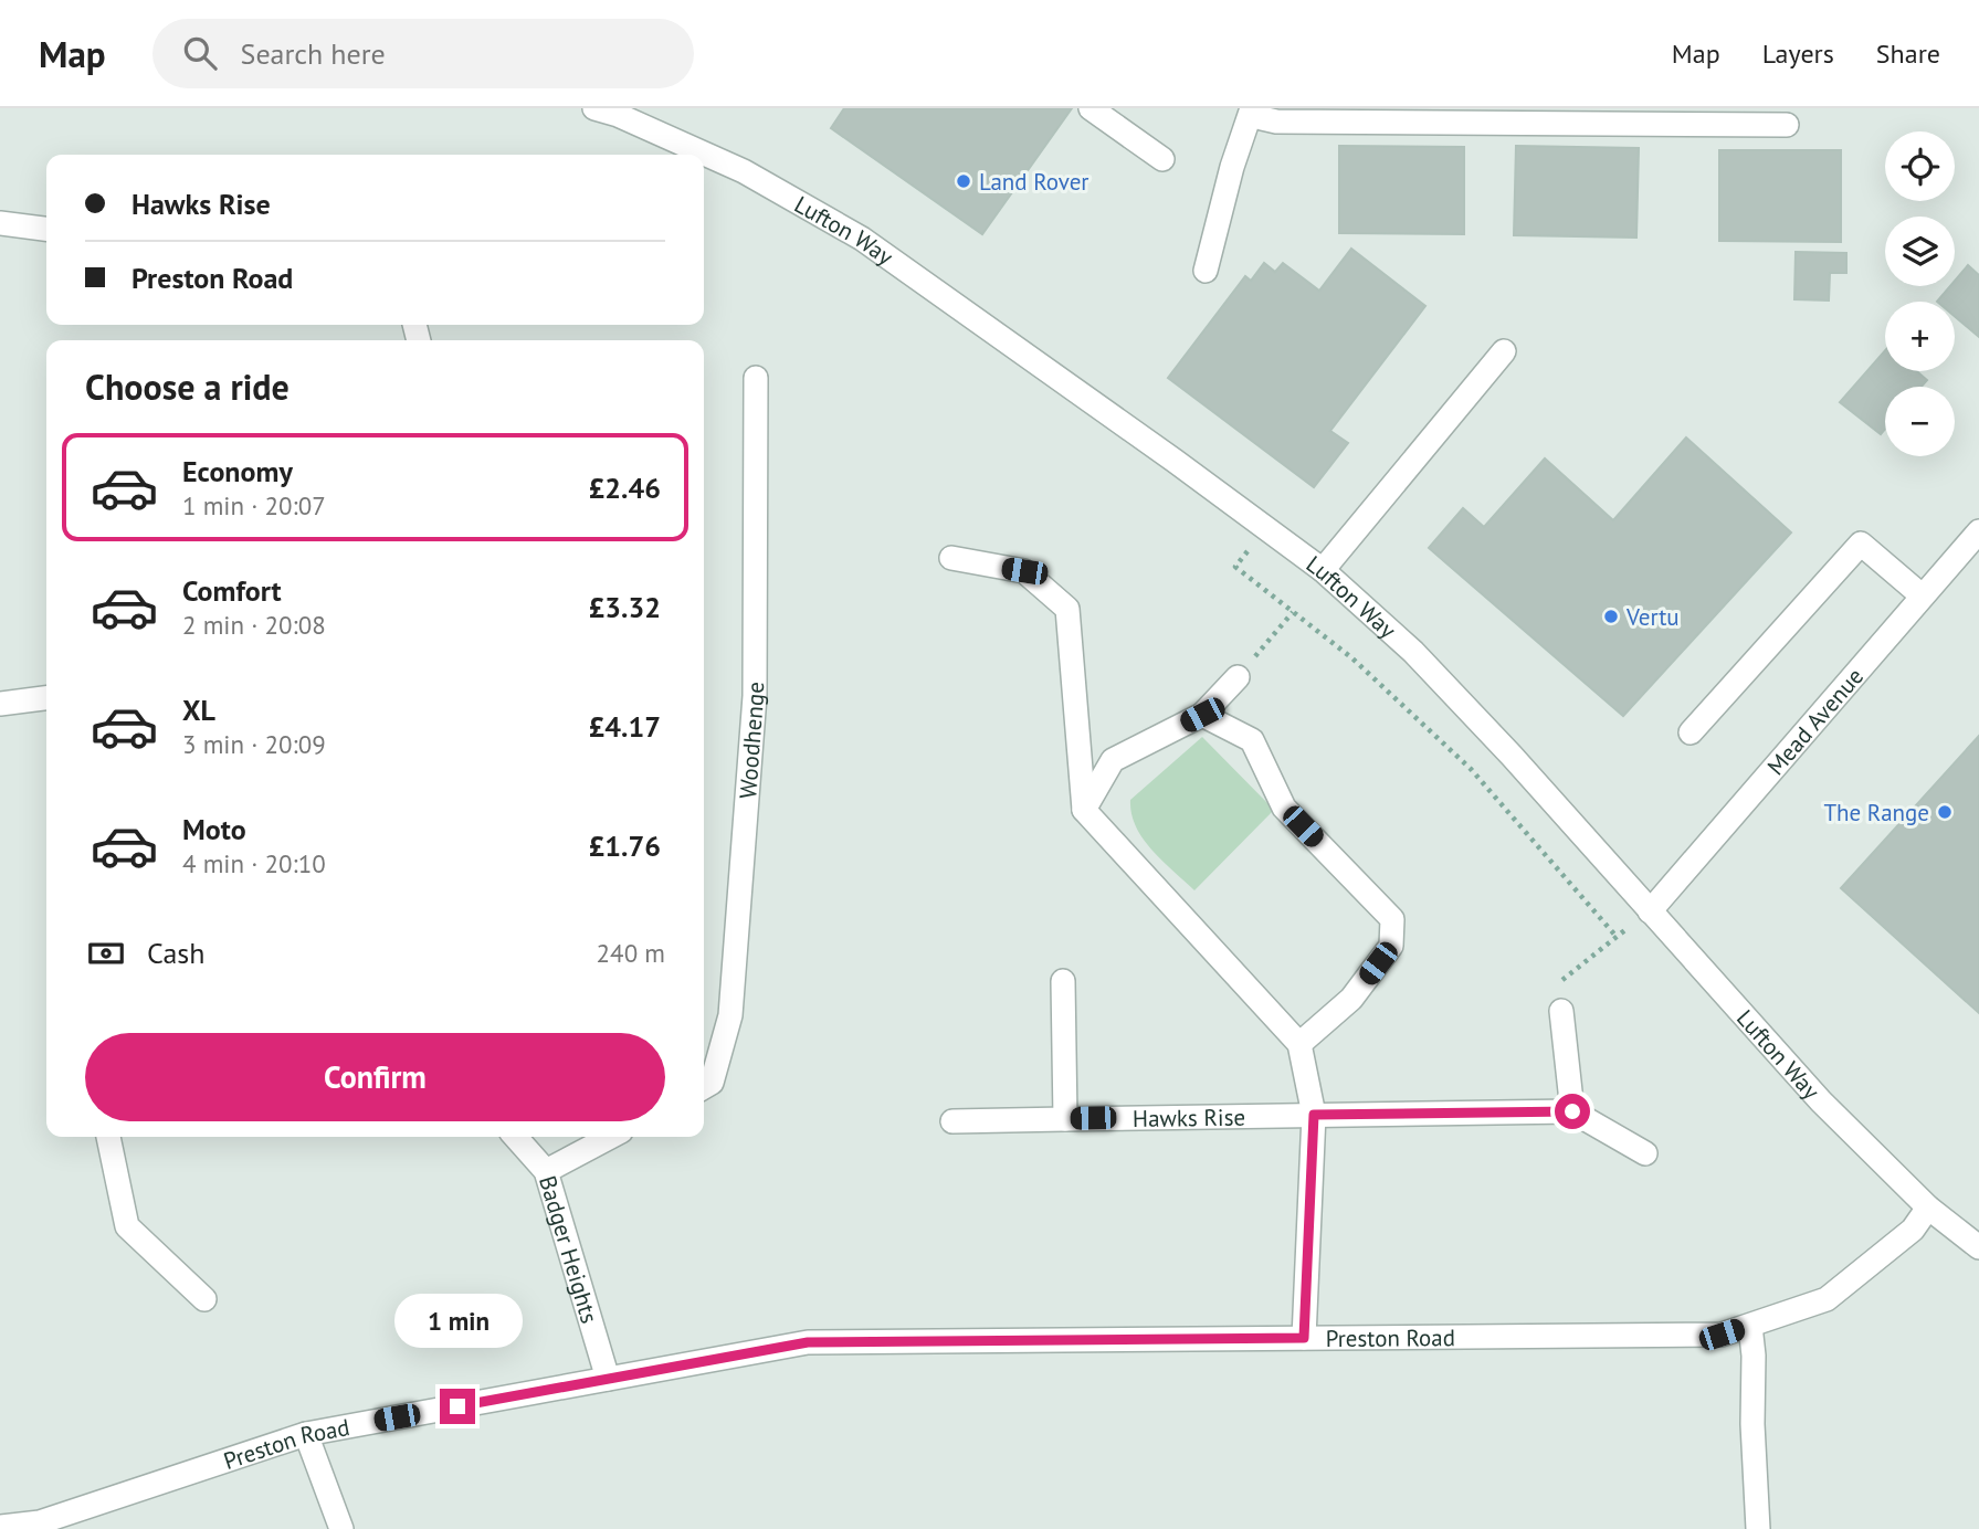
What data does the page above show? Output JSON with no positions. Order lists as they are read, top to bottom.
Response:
{
  "streets": {
    "street": [
      "Lufton Way",
      "Mead Avenue",
      "Woodhenge",
      "Hawks Rise",
      "Badger Heights",
      "Preston Road"
    ]
  },
  "crossings": [
    ["Lufton Way", "Mead Avenue"],
    ["Lufton Way", "Preston Road"],
    ["Badger Heights", "Preston Road"]
  ],
  "places": ["Land Rover", "Vertu", "The Range"],
  "page": {
    "header": "Map",
    "search": "Search here",
    "nav": ["Map", "Layers", "Share"],
    "map_buttons": ["+", "−"],
    "banner": ["Hawks Rise", "Preston Road"],
    "heading": "Choose a ride",
    "list": [
      {
        "name": "Economy",
        "note": "1 min · 20:07",
        "value": "£2.46"
      },
      {
        "name": "Comfort",
        "note": "2 min · 20:08",
        "value": "£3.32"
      },
      {
        "name": "XL",
        "note": "3 min · 20:09",
        "value": "£4.17"
      },
      {
        "name": "Moto",
        "note": "4 min · 20:10",
        "value": "£1.76"
      }
    ],
    "pay": ["Cash", "240 m"],
    "buttons": "Confirm",
    "bubble": "1 min"
  }
}
